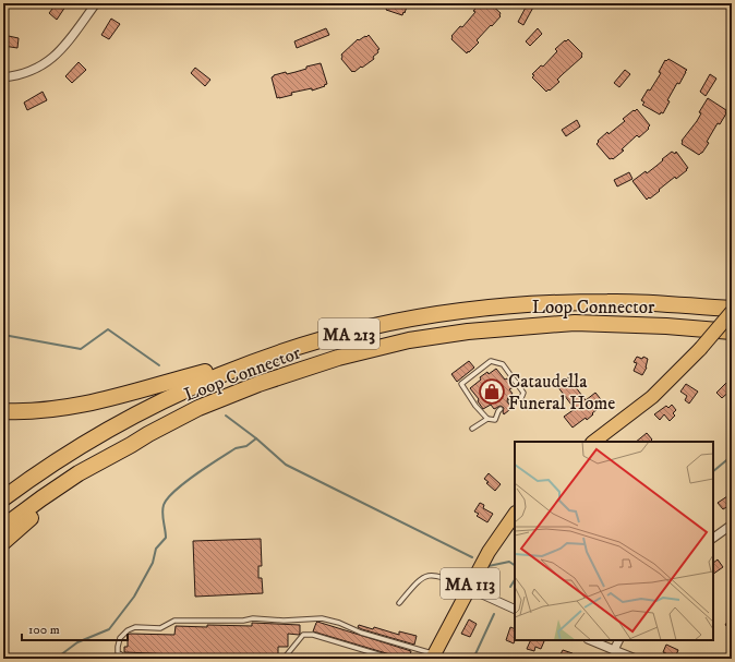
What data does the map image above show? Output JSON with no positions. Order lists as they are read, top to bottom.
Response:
{
  "streets": {
    "highway": ["Loop Connector", "MA 213"],
    "main road": ["MA 113"]
  },
  "places": {
    "shop": ["Cataudella Funeral Home"]
  },
  "scale_bar": "100 m"
}
